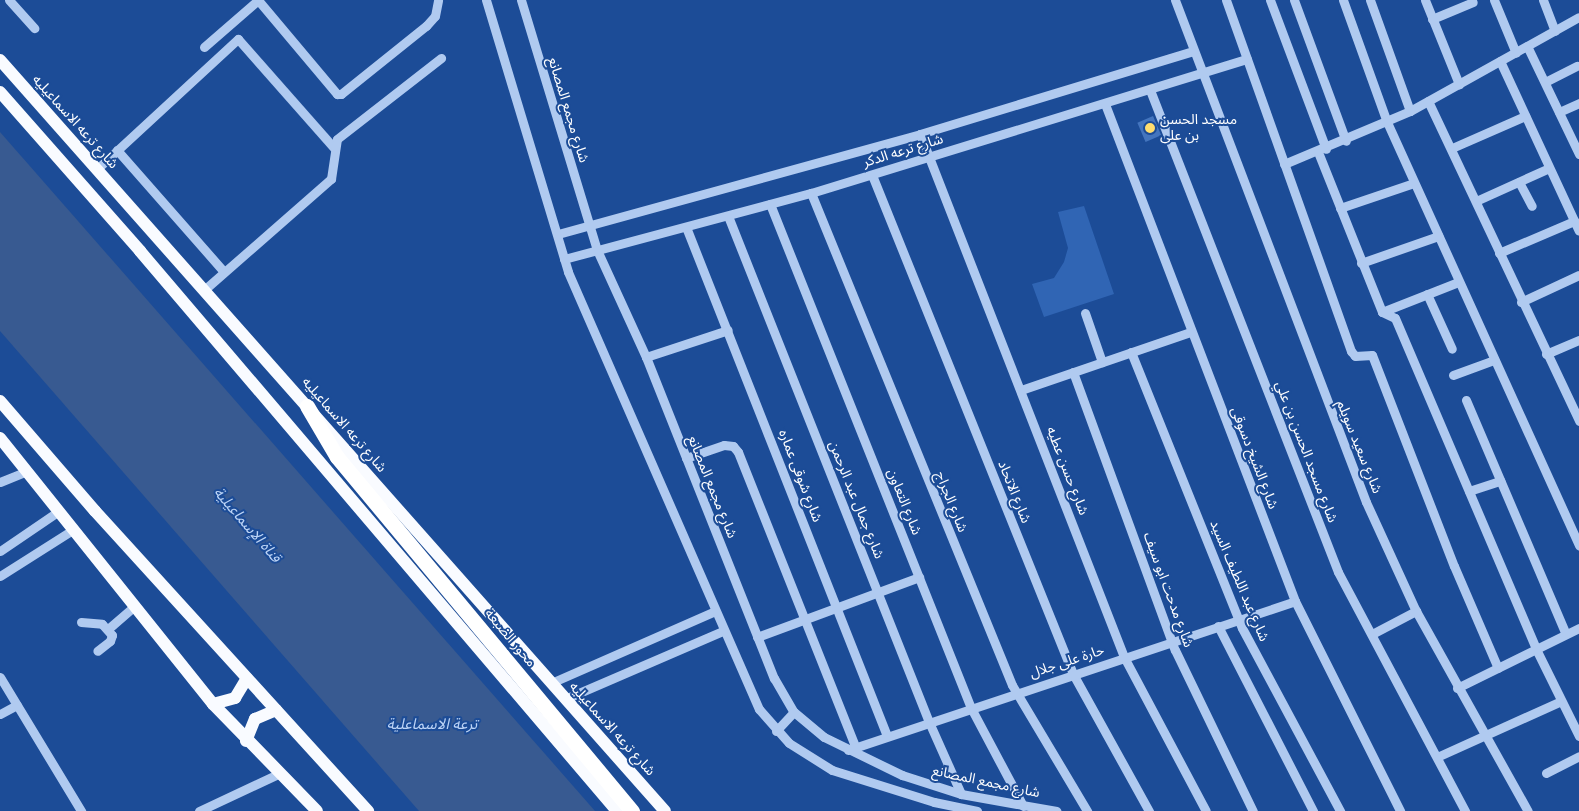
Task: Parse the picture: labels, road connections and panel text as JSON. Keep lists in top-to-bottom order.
{
  "streets": {
    "highway": ["محور الضبعة"],
    "main road": ["شارع ترعه الاسماعيليه"],
    "street": [
      "شارع مجمع المصانع",
      "شارع ترعه الدكر",
      "شارع سعيد سويلم",
      "شارع مسجد الحسن بن علي",
      "شارع الشيخ دسوقى",
      "شارع حسن عطيه",
      "شارع شوقى عماره",
      "شارع الاتحاد",
      "شارع جمال عبد الرحمن",
      "شارع التعاون",
      "شارع الجراج",
      "شارع عبد اللطيف السيد",
      "شارع مدحت ابو سيف",
      "حارة على جلال"
    ]
  },
  "crossings": [
    ["شارع مجمع المصانع", "شارع ترعه الدكر"],
    ["شارع مجمع المصانع", "شارع جمال عبد الرحمن"],
    ["شارع مجمع المصانع", "شارع التعاون"],
    ["شارع مجمع المصانع", "حارة على جلال"],
    ["شارع ترعه الاسماعيليه", "محور الضبعة"],
    ["شارع ترعه الدكر", "شارع سعيد سويلم"],
    ["شارع ترعه الدكر", "شارع مسجد الحسن بن علي"],
    ["شارع ترعه الدكر", "شارع الشيخ دسوقى"],
    ["شارع ترعه الدكر", "شارع حسن عطيه"],
    ["شارع ترعه الدكر", "شارع شوقى عماره"],
    ["شارع ترعه الدكر", "شارع الاتحاد"],
    ["شارع ترعه الدكر", "شارع جمال عبد الرحمن"],
    ["شارع ترعه الدكر", "شارع التعاون"],
    ["شارع ترعه الدكر", "شارع الجراج"],
    ["شارع الشيخ دسوقى", "حارة على جلال"],
    ["شارع حسن عطيه", "حارة على جلال"],
    ["شارع شوقى عماره", "حارة على جلال"],
    ["شارع الاتحاد", "حارة على جلال"],
    ["شارع جمال عبد الرحمن", "حارة على جلال"],
    ["شارع التعاون", "حارة على جلال"],
    ["شارع الجراج", "حارة على جلال"],
    ["شارع عبد اللطيف السيد", "حارة على جلال"],
    ["شارع مدحت ابو سيف", "حارة على جلال"]
  ],
  "water": ["قناة الإسماعيلية", "ترعة الاسماعلية"],
  "places": ["مسجد الحسن بن على"]
}
